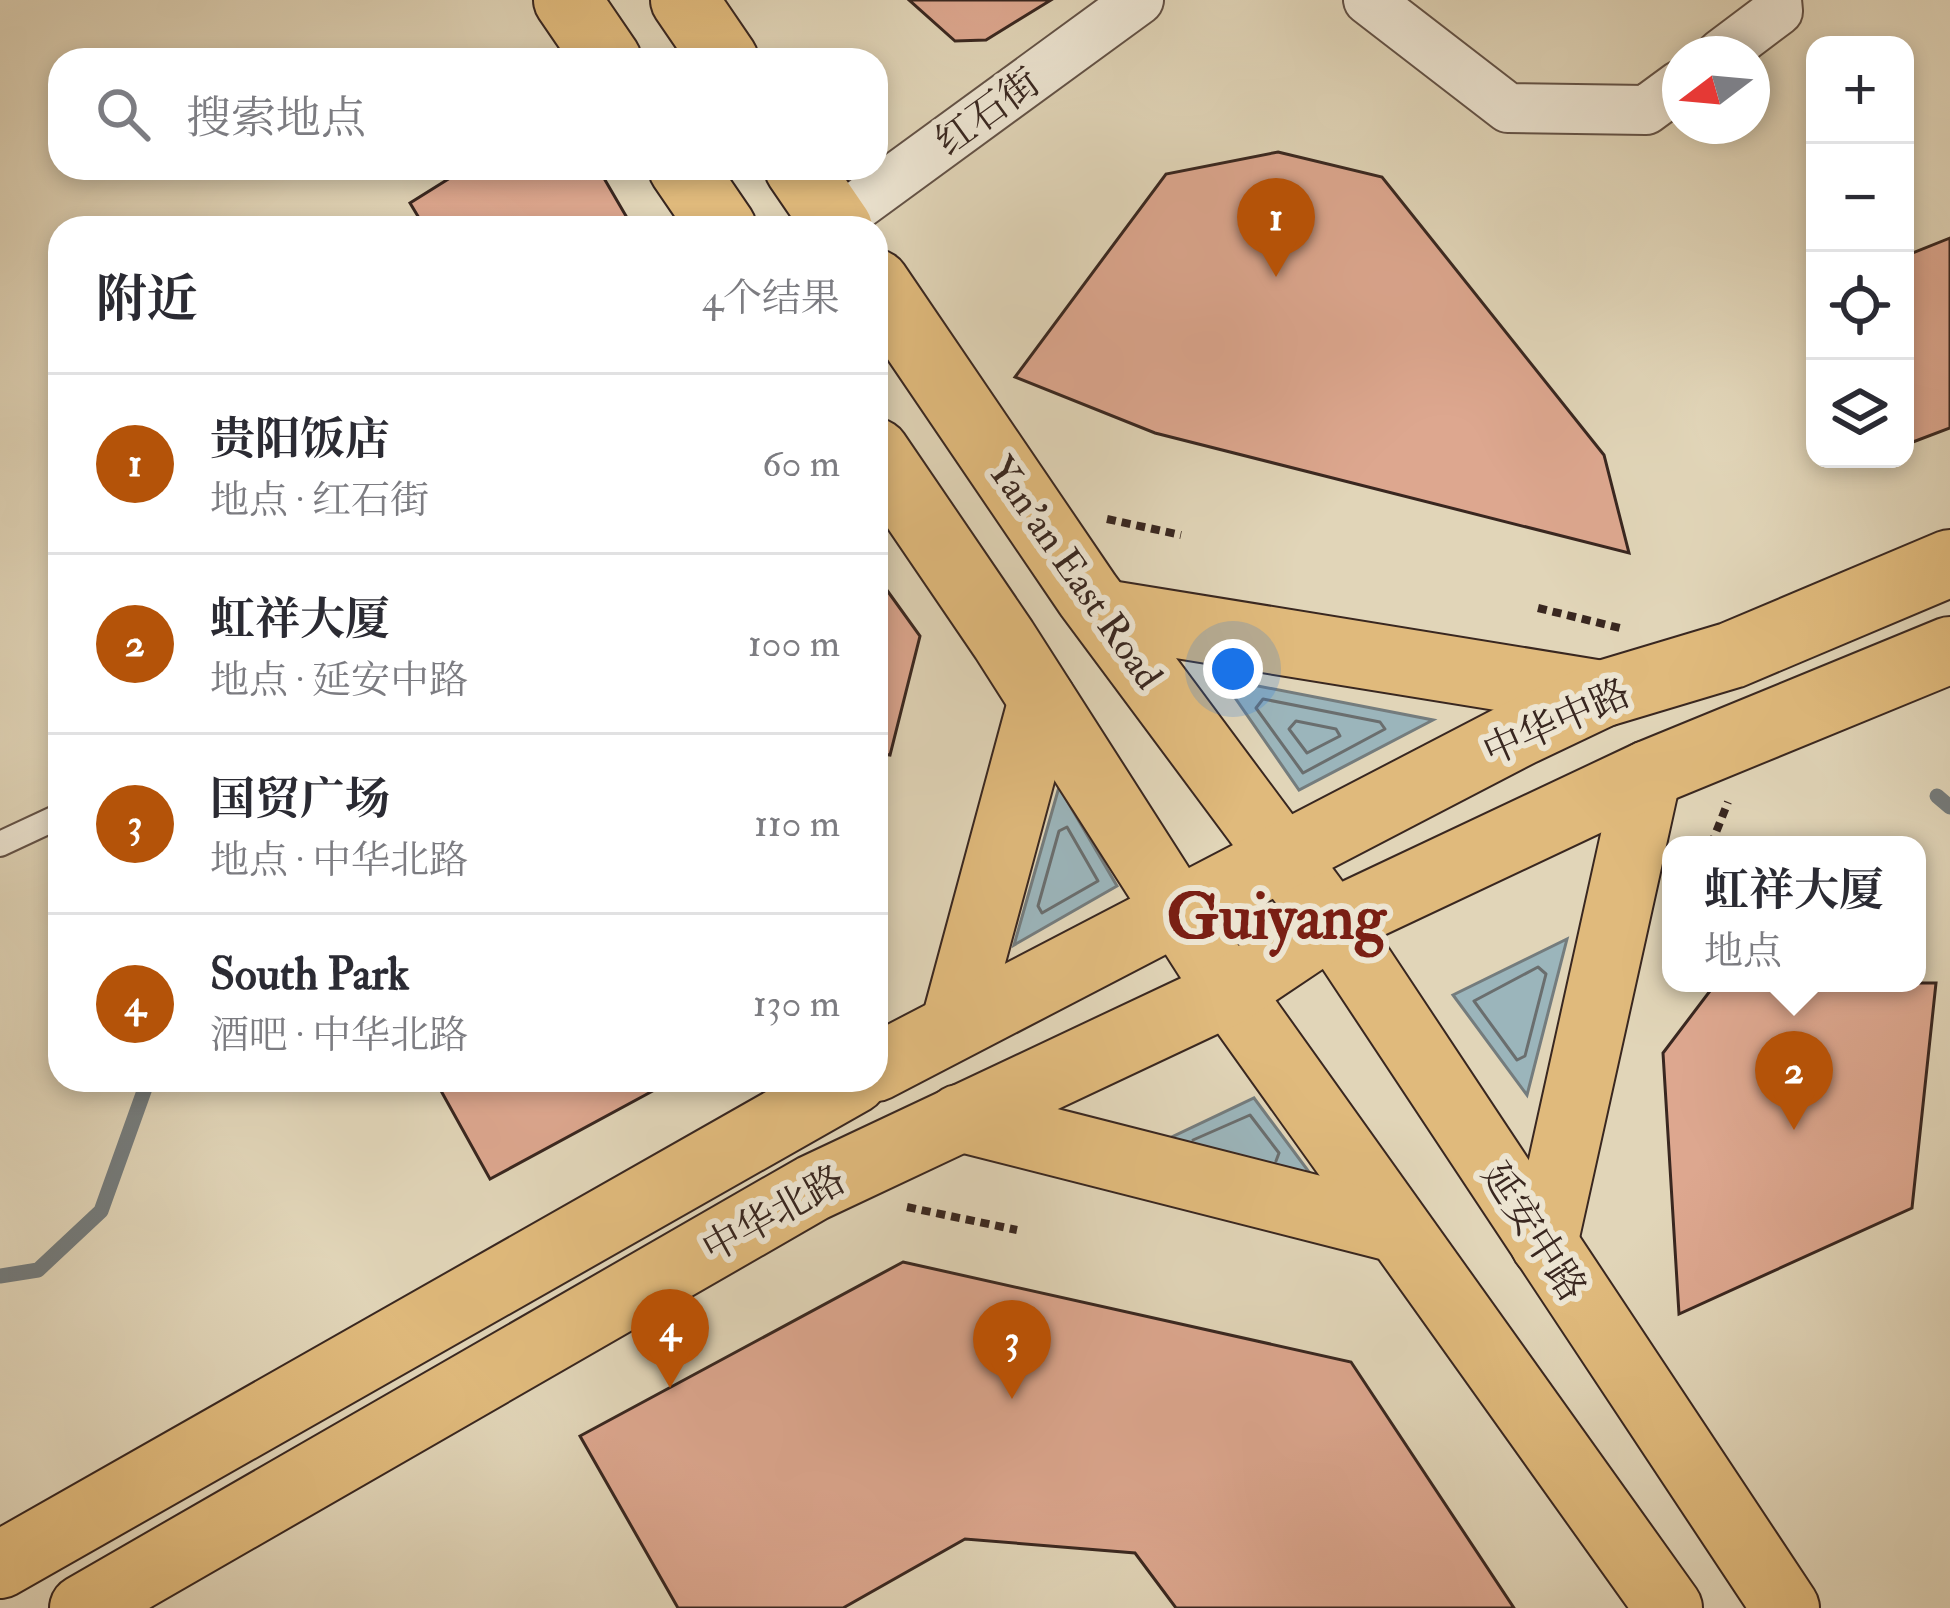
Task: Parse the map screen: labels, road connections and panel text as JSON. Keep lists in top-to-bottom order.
{
  "streets": {
    "main road": [
      "Yan'an East Road",
      "中华中路",
      "中华北路",
      "延安中路"
    ],
    "street": ["红石街"]
  },
  "crossings": [
    ["Yan'an East Road", "中华中路"],
    ["Yan'an East Road", "延安中路"],
    ["中华中路", "延安中路"]
  ],
  "districts": ["Guiyang"],
  "north": "left",
  "page": {
    "map_buttons": ["+", "−"],
    "search": "搜索地点",
    "pins": [
      "1",
      "2",
      "4",
      "3"
    ],
    "heading": ["附近", "4个结果"],
    "list": [
      {
        "mark": "1",
        "name": "贵阳饭店",
        "note": "地点 · 红石街",
        "value": "60 m"
      },
      {
        "mark": "2",
        "name": "虹祥大厦",
        "note": "地点 · 延安中路",
        "value": "100 m"
      },
      {
        "mark": "3",
        "name": "国贸广场",
        "note": "地点 · 中华北路",
        "value": "110 m"
      },
      {
        "mark": "4",
        "name": "South Park",
        "note": "酒吧 · 中华北路",
        "value": "130 m"
      }
    ],
    "popup": ["虹祥大厦", "地点"]
  }
}
